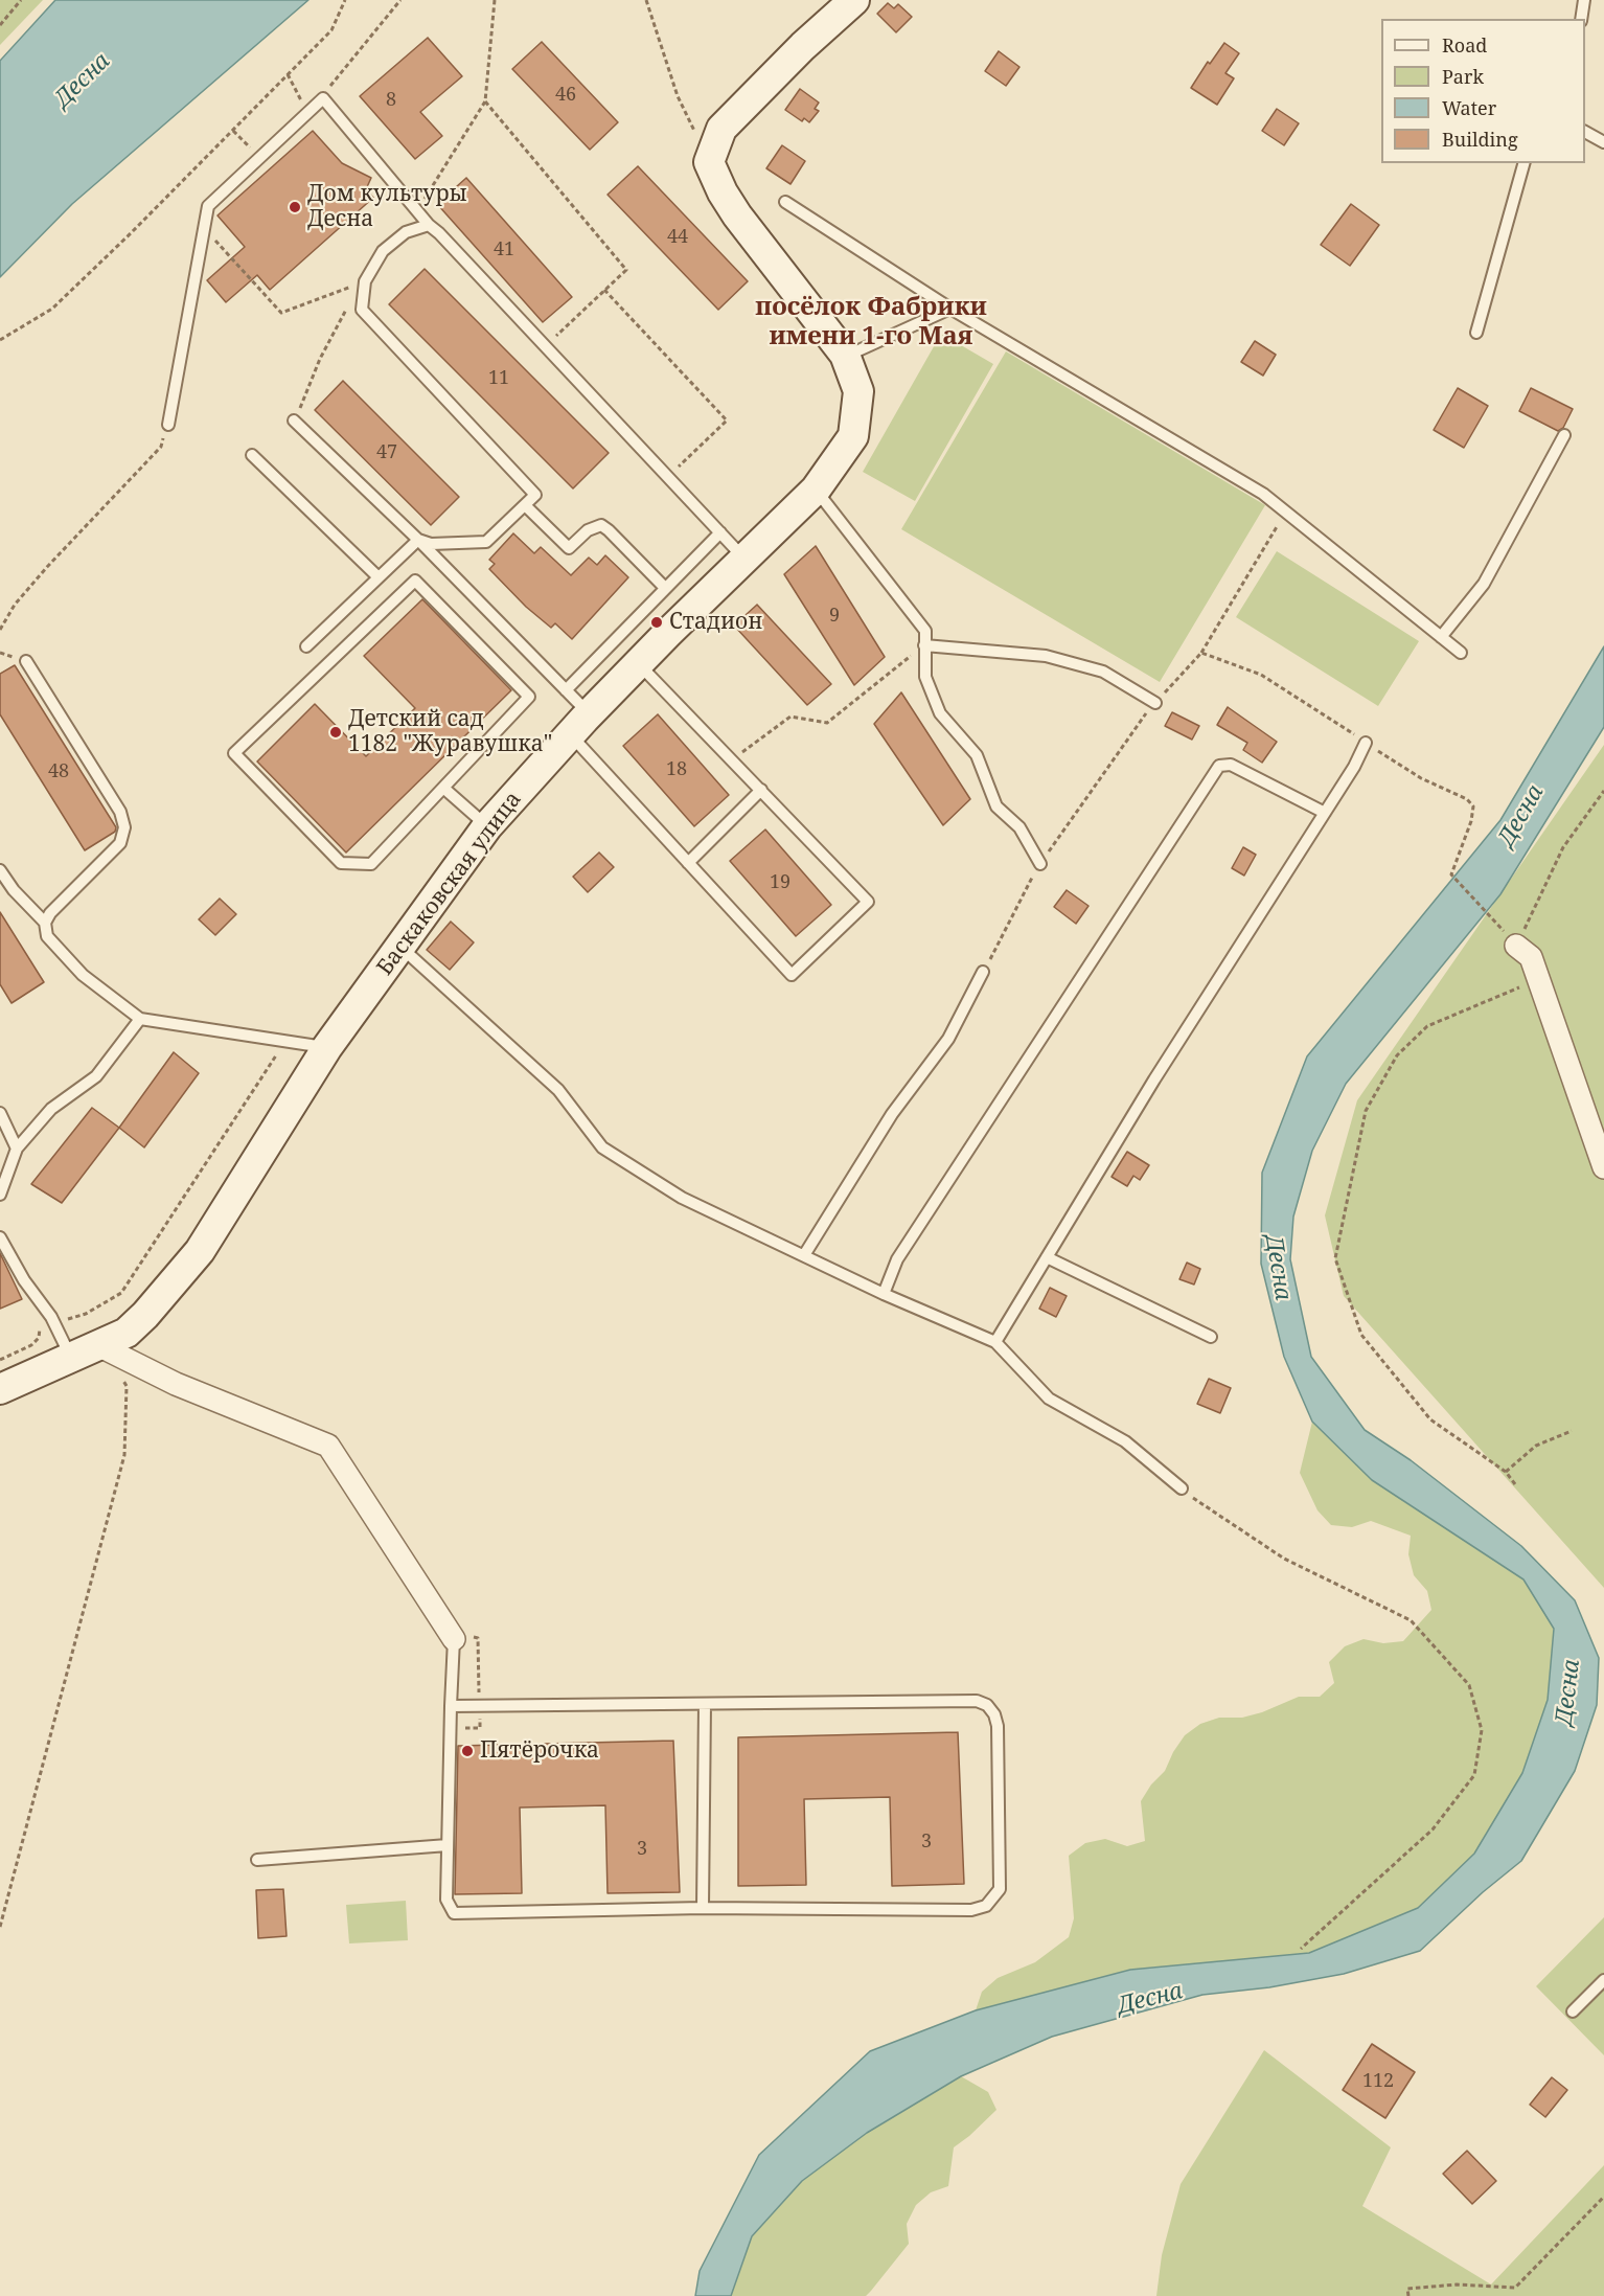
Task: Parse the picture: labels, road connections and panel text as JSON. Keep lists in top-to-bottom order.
{
  "streets": {
    "street": ["Баскаковская улица"]
  },
  "districts": ["посёлок Фабрики имени 1-го Мая"],
  "water": ["Десна"],
  "places": [
    "Дом культуры Десна",
    "Стадион",
    "Детский сад 1182 \"Журавушка\"",
    "Пятёрочка"
  ],
  "house_numbers": [
    "46",
    "8",
    "44",
    "41",
    "11",
    "47",
    "9",
    "18",
    "48",
    "19",
    "3",
    "3",
    "112"
  ],
  "legend": [
    "Road",
    "Park",
    "Water",
    "Building"
  ]
}
